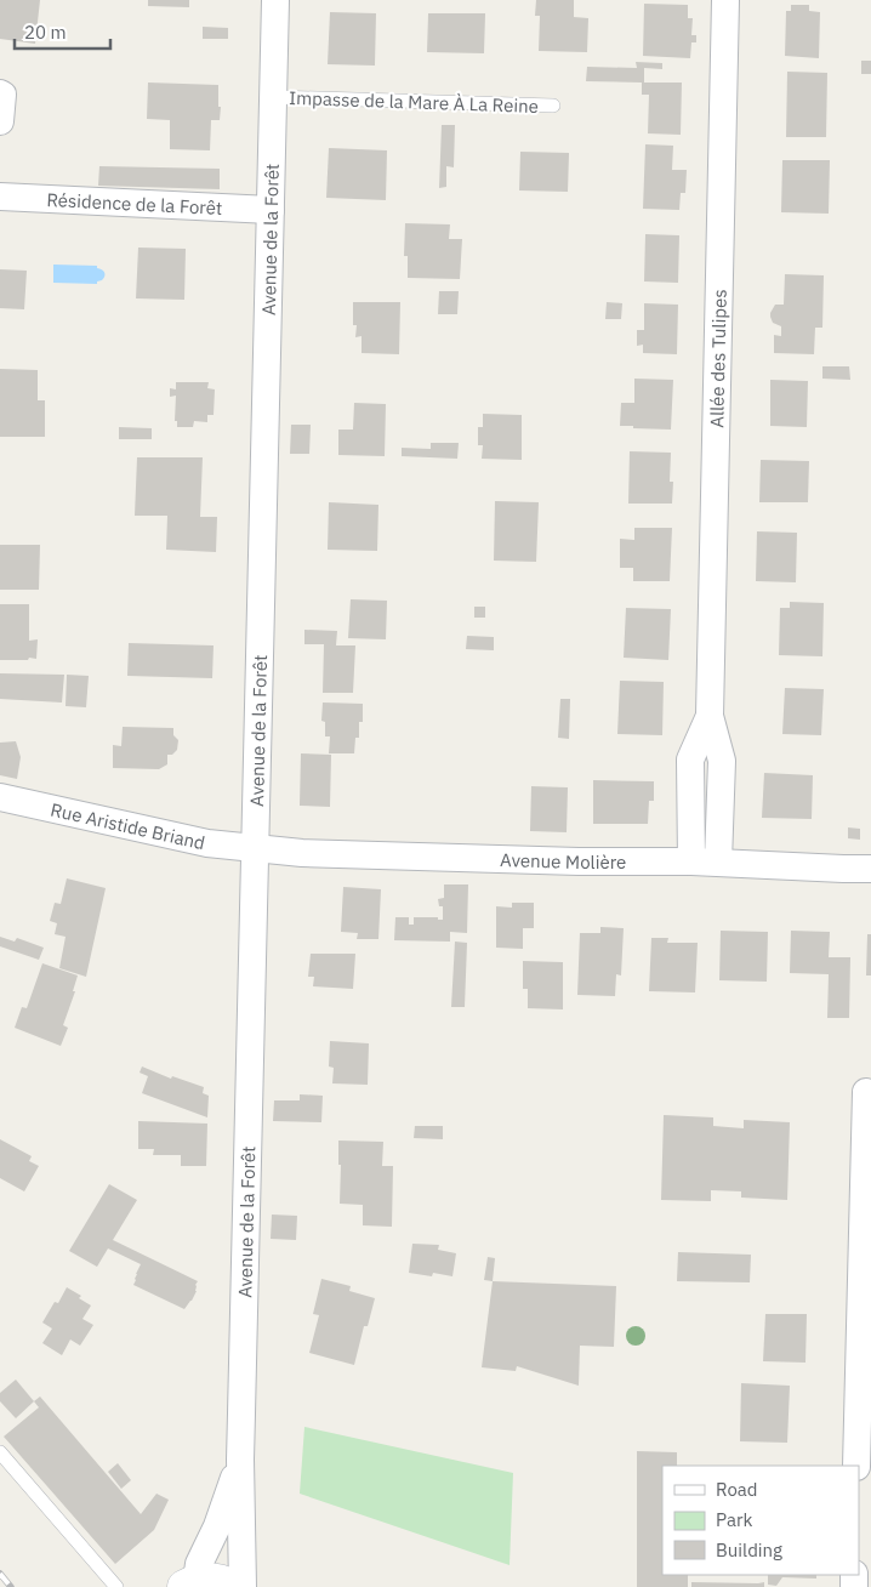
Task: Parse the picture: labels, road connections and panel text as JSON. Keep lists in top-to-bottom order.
{
  "streets": {
    "street": [
      "Résidence de la Forêt",
      "Avenue de la Forêt",
      "Allée des Tulipes",
      "Rue Aristide Briand",
      "Avenue Molière"
    ],
    "lane": ["Impasse de la Mare À La Reine"]
  },
  "crossings": [
    ["Impasse de la Mare À La Reine", "Avenue de la Forêt"],
    ["Résidence de la Forêt", "Avenue de la Forêt"],
    ["Avenue de la Forêt", "Rue Aristide Briand"],
    ["Avenue de la Forêt", "Avenue Molière"],
    ["Allée des Tulipes", "Avenue Molière"],
    ["Rue Aristide Briand", "Avenue Molière"]
  ],
  "legend": ["Road", "Park", "Building"],
  "scale_bar": "20 m"
}
